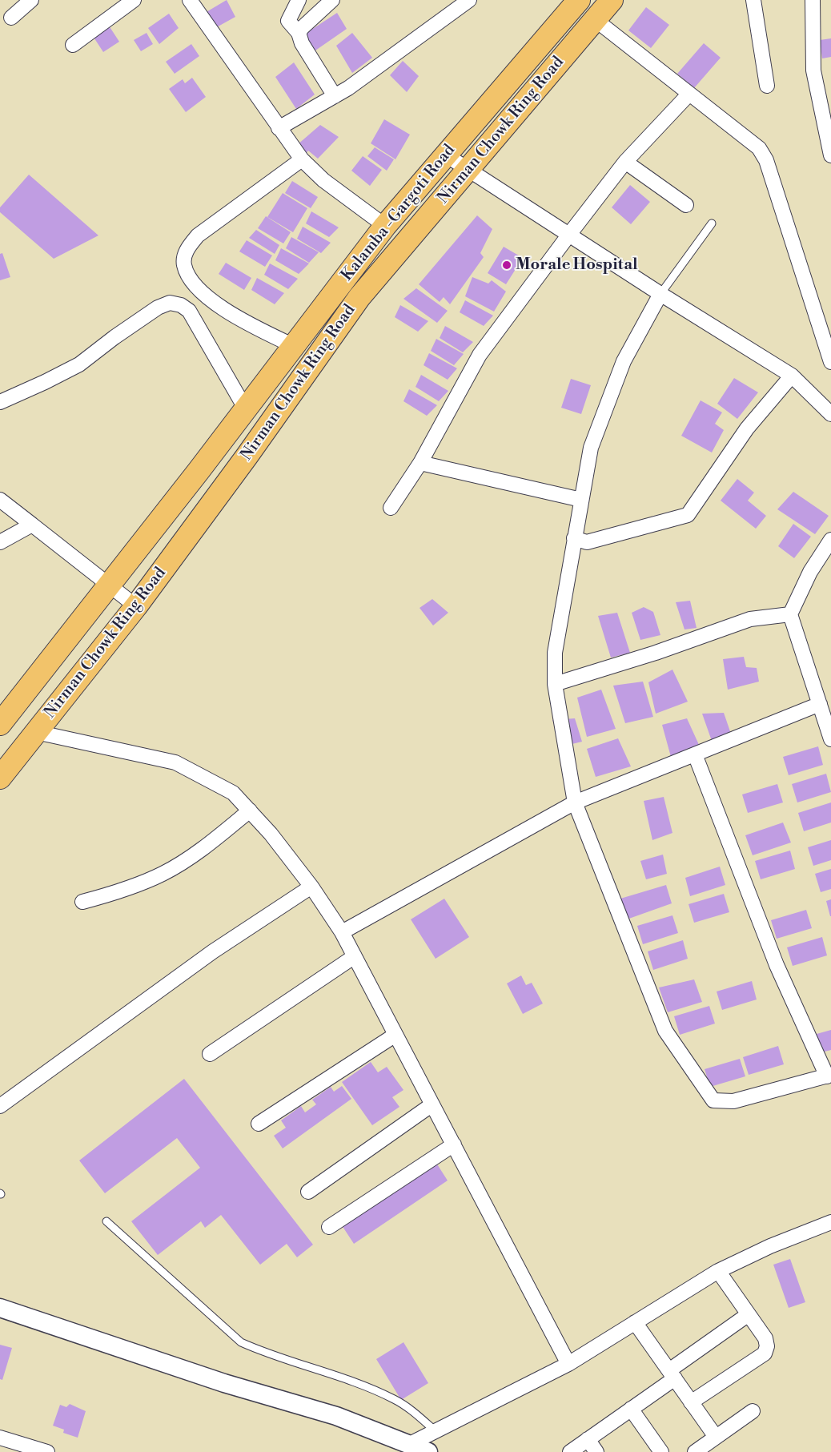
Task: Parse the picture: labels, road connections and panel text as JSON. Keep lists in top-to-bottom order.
{
  "streets": {
    "main road": ["Nirman Chowk Ring Road", "Kalamba -Gargoti Road"]
  },
  "places": ["Morale Hospital"]
}
